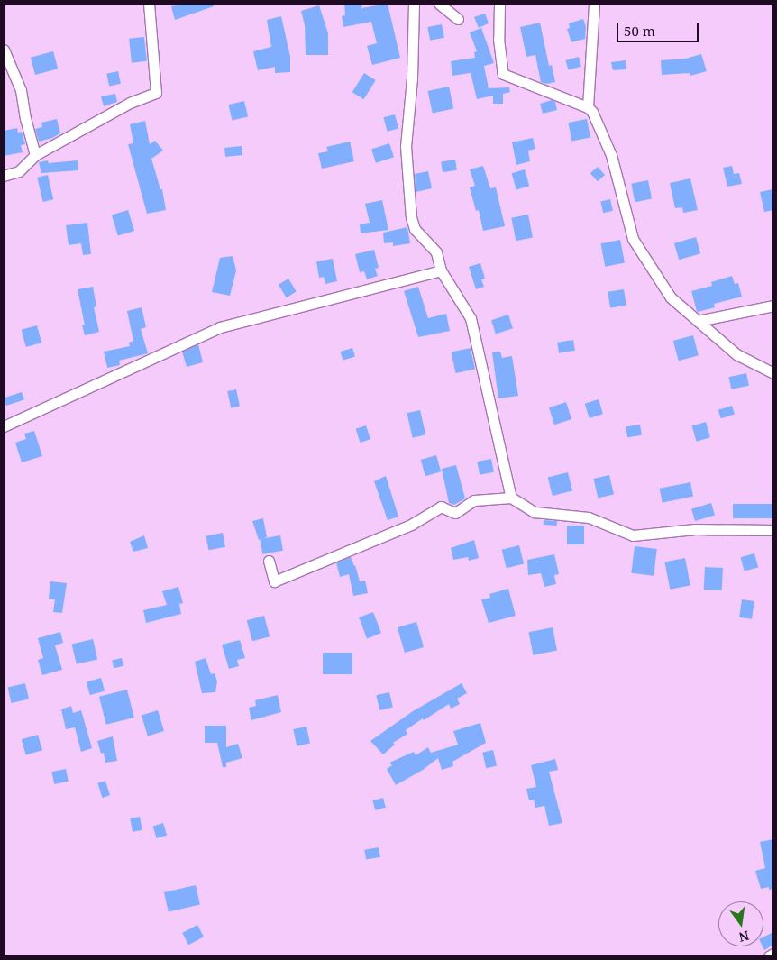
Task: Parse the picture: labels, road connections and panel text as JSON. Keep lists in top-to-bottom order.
{
  "scale_bar": "50 m",
  "north": "bottom"
}
